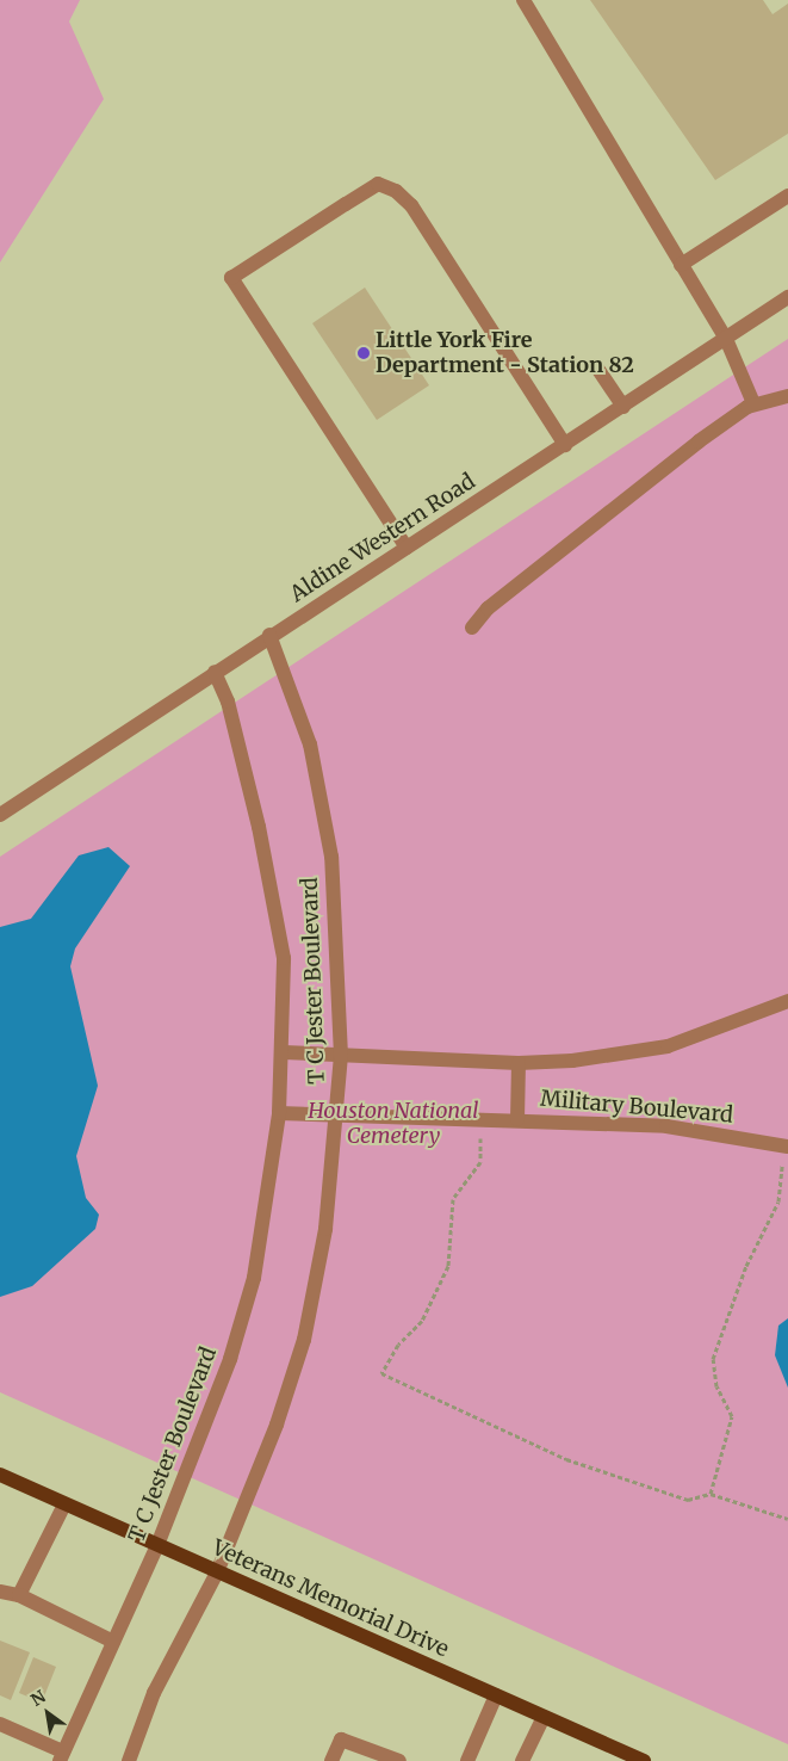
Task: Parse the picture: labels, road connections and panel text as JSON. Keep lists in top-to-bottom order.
{
  "streets": {
    "main road": ["Veterans Memorial Drive"],
    "street": ["Aldine Western Road", "T C Jester Boulevard", "Military Boulevard"]
  },
  "crossings": [
    ["Aldine Western Road", "T C Jester Boulevard"],
    ["T C Jester Boulevard", "Military Boulevard"],
    ["T C Jester Boulevard", "Veterans Memorial Drive"]
  ],
  "parks": ["Houston National Cemetery"],
  "places": ["Little York Fire Department - Station 82"],
  "north": "top left"
}
